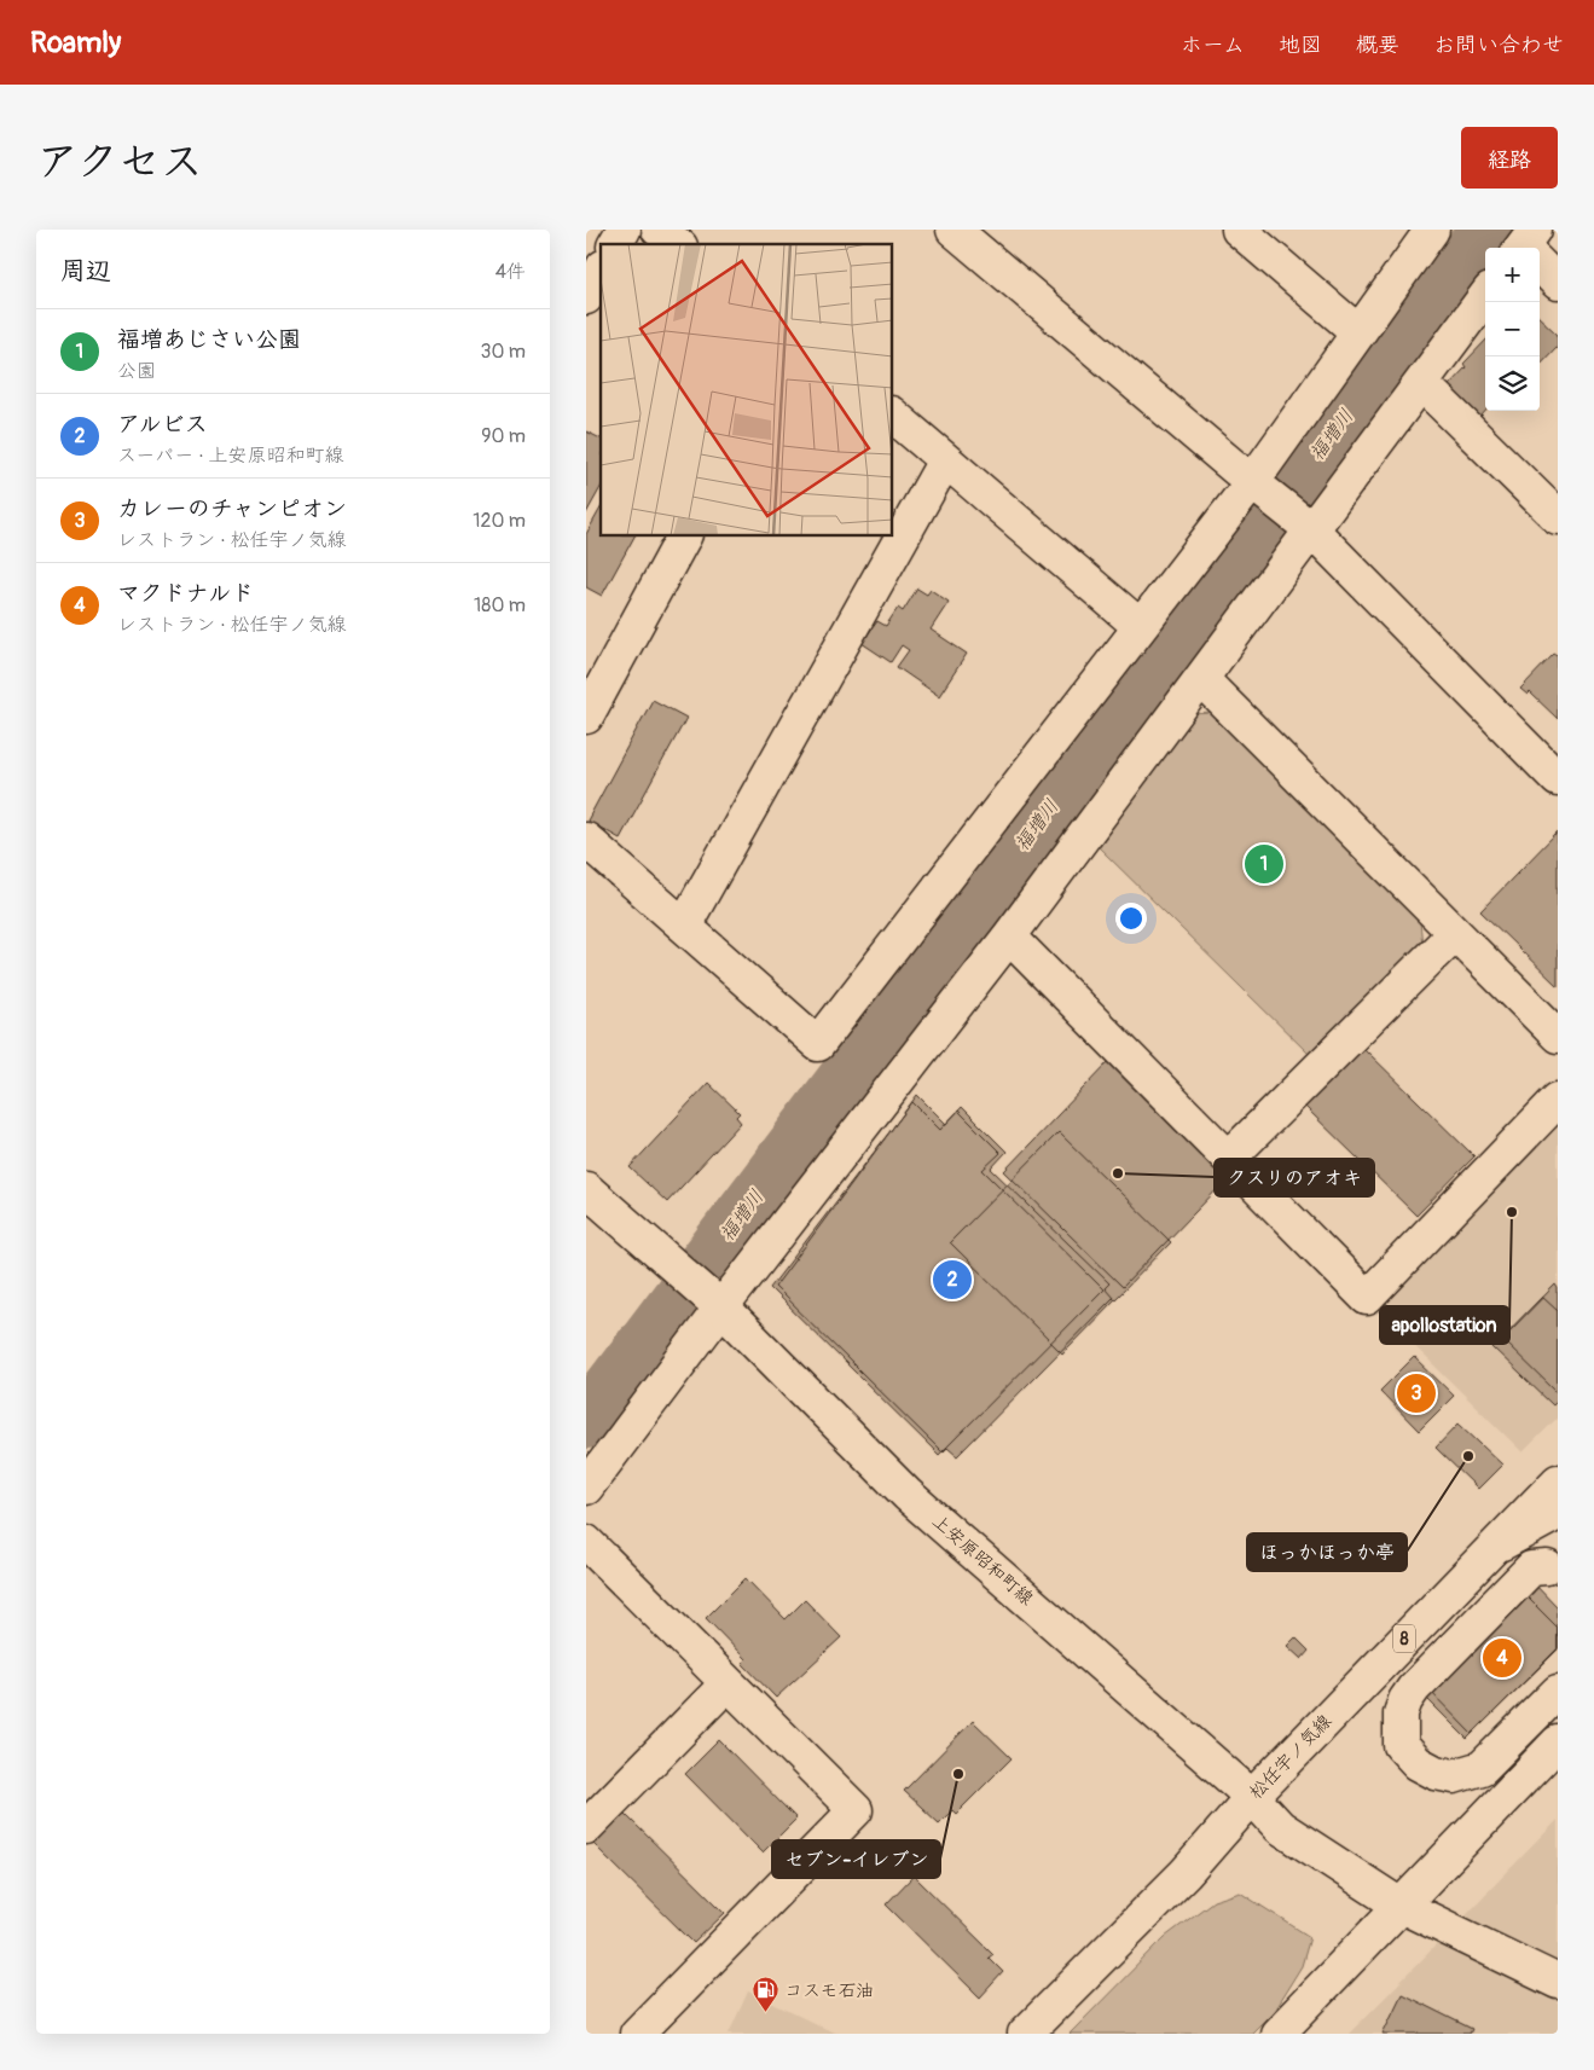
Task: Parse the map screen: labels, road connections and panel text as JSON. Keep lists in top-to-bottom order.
{
  "streets": {
    "street": ["上安原昭和町線", "8", "松任宇ノ気線"]
  },
  "crossings": [
    ["上安原昭和町線", "松任宇ノ気線"]
  ],
  "water": ["福増川"],
  "places": {
    "other": [
      "クスリのアオキ",
      "apollostation",
      "ほっかほっか亭",
      "セブン-イレブン"
    ],
    "fuel station": ["コスモ石油"]
  },
  "page": {
    "header": "Roamly",
    "nav": [
      "ホーム",
      "地図",
      "概要",
      "お問い合わせ"
    ],
    "title": "アクセス",
    "buttons": "経路",
    "heading": ["周辺", "4件"],
    "map_buttons": ["+", "−"],
    "list": [
      {
        "mark": "1",
        "name": "福増あじさい公園",
        "note": "公園",
        "value": "30 m"
      },
      {
        "mark": "2",
        "name": "アルビス",
        "note": "スーパー · 上安原昭和町線",
        "value": "90 m"
      },
      {
        "mark": "3",
        "name": "カレーのチャンピオン",
        "note": "レストラン · 松任宇ノ気線",
        "value": "120 m"
      },
      {
        "mark": "4",
        "name": "マクドナルド",
        "note": "レストラン · 松任宇ノ気線",
        "value": "180 m"
      }
    ],
    "pins": [
      "1",
      "2",
      "3",
      "4"
    ]
  }
}
